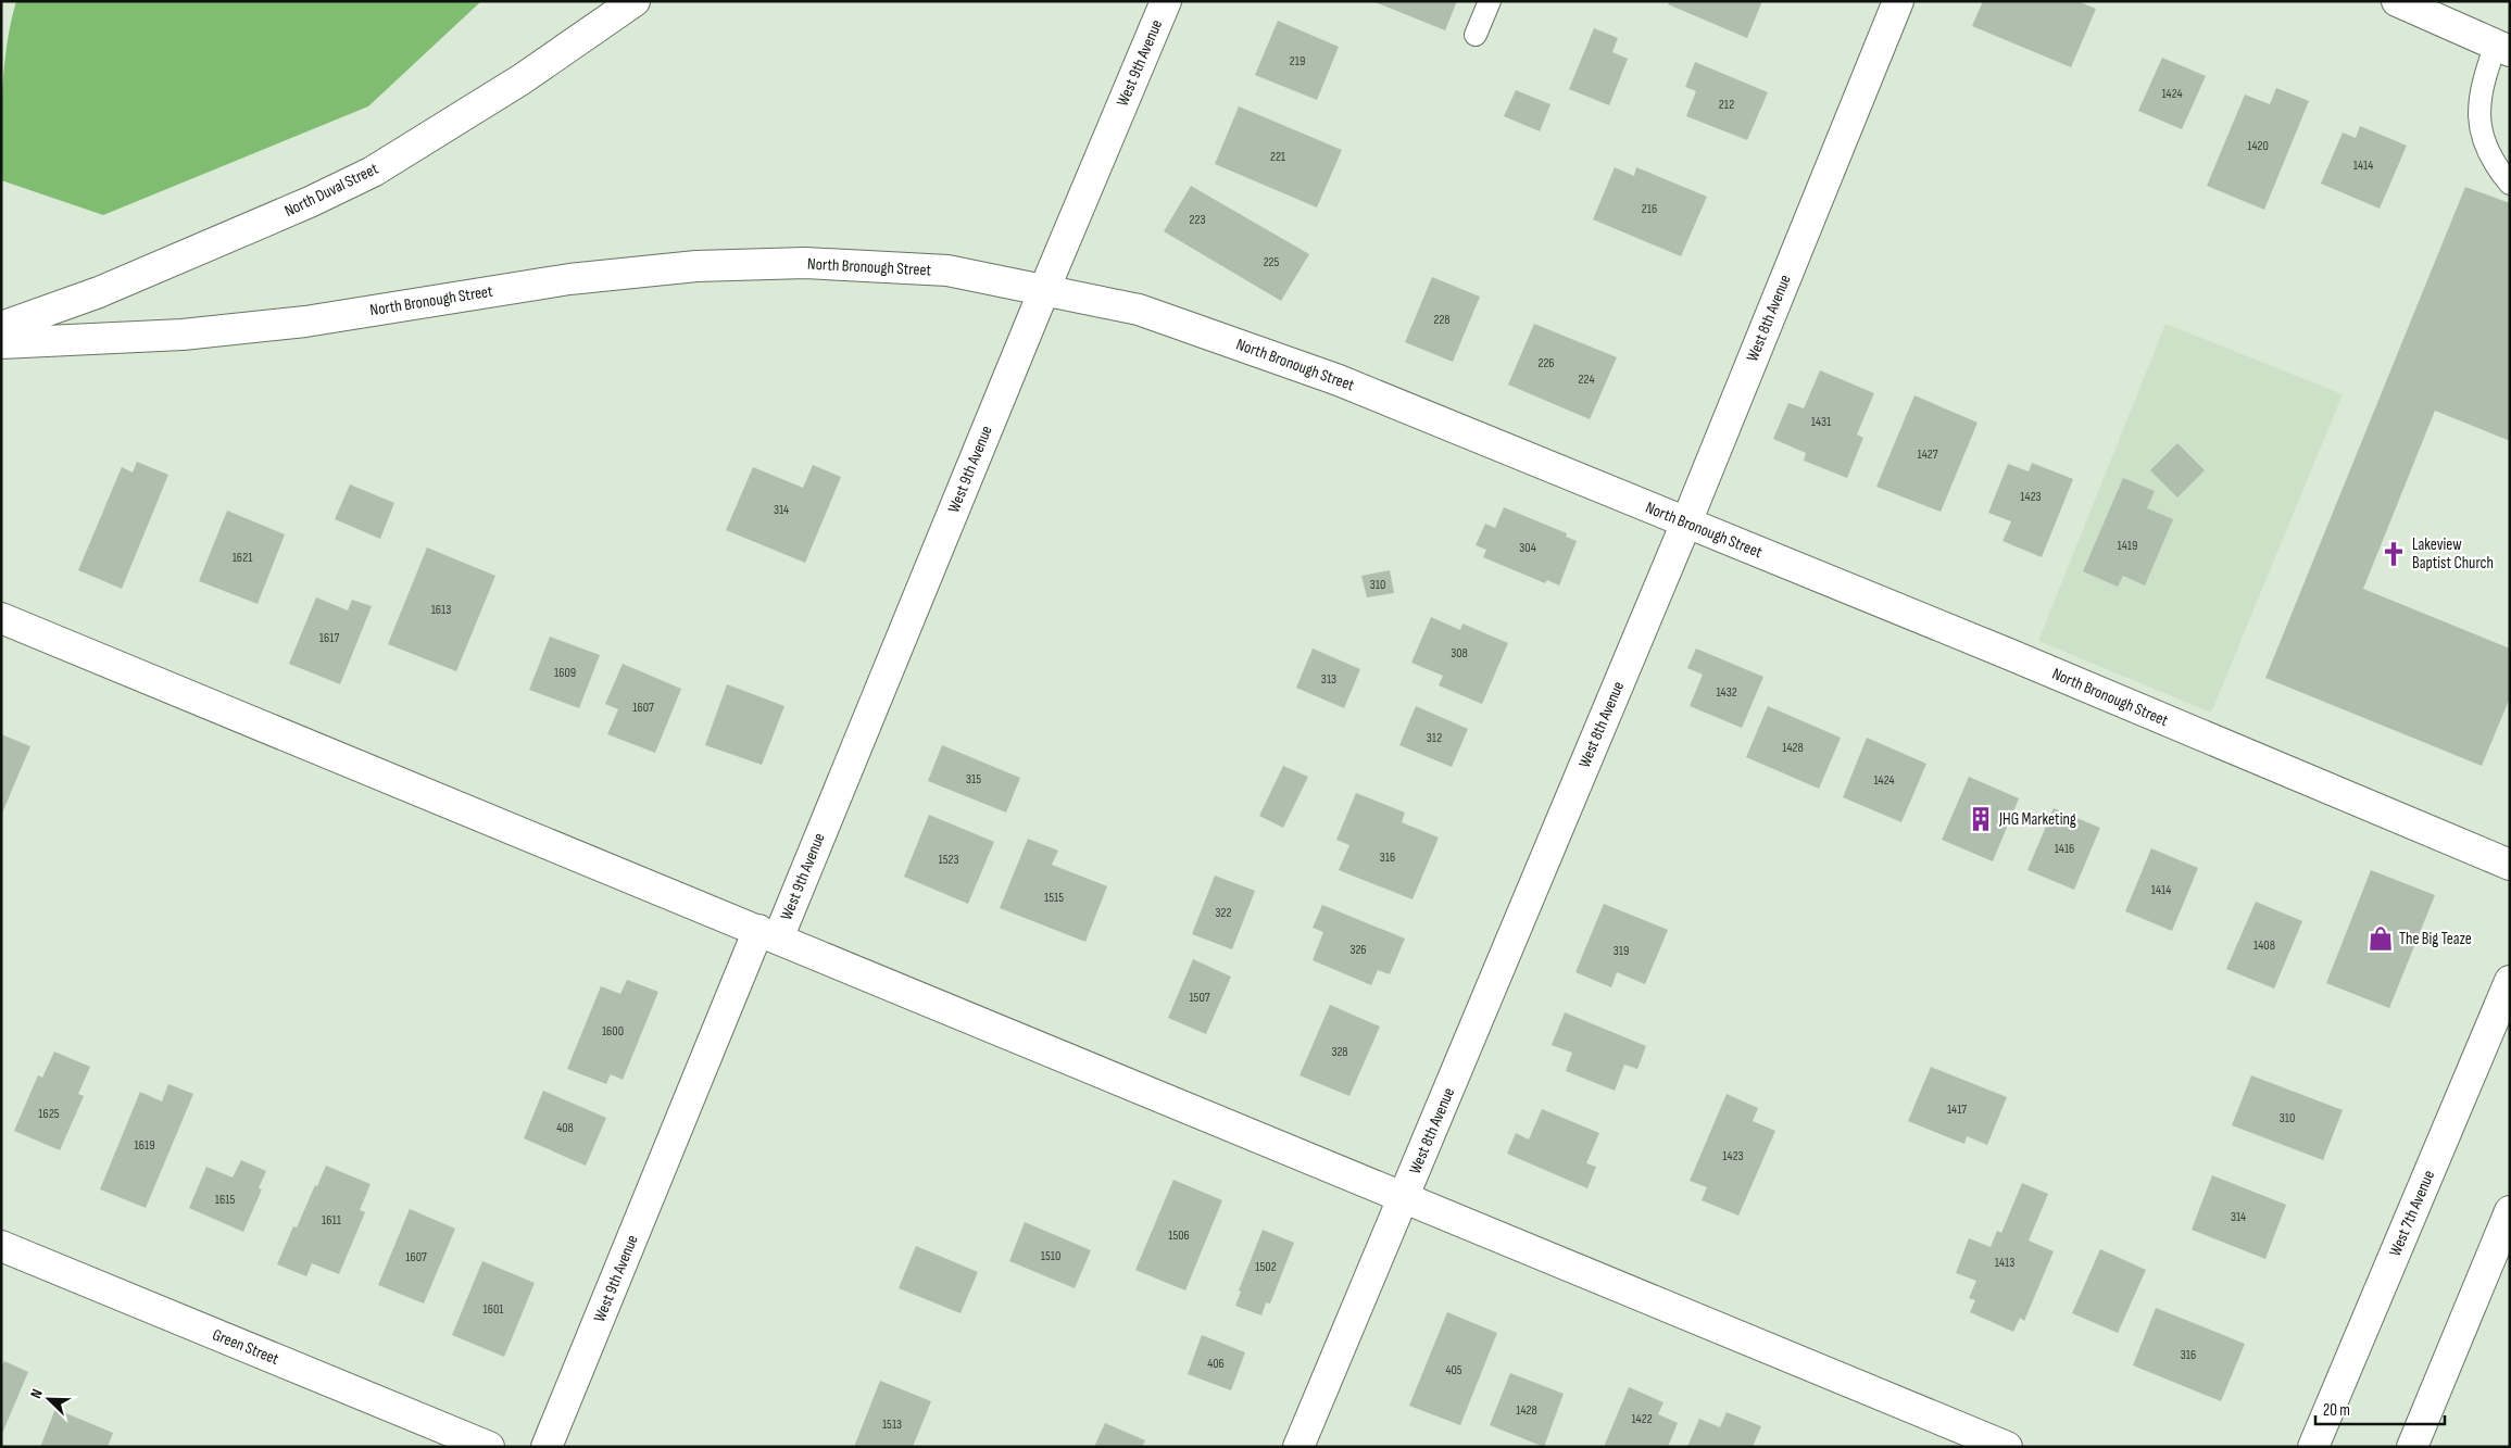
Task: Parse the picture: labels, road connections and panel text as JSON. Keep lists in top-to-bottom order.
{
  "streets": {
    "street": [
      "West 9th Avenue",
      "North Duval Street",
      "North Bronough Street",
      "West 8th Avenue",
      "West 7th Avenue",
      "Green Street"
    ]
  },
  "crossings": [
    ["West 9th Avenue", "North Bronough Street"],
    ["North Bronough Street", "West 8th Avenue"]
  ],
  "places": {
    "church": ["Lakeview Baptist Church"],
    "building": ["JHG Marketing"],
    "shop": ["The Big Teaze"]
  },
  "house_numbers": [
    "219",
    "1424",
    "212",
    "1420",
    "221",
    "1414",
    "216",
    "223",
    "225",
    "228",
    "226",
    "224",
    "1431",
    "1427",
    "1423",
    "314",
    "1419",
    "304",
    "1621",
    "310",
    "1613",
    "1617",
    "308",
    "1609",
    "313",
    "1432",
    "1607",
    "312",
    "1428",
    "315",
    "1424",
    "1416",
    "316",
    "1523",
    "1414",
    "1515",
    "322",
    "1408",
    "326",
    "319",
    "1507",
    "1600",
    "328",
    "1417",
    "1625",
    "310",
    "408",
    "1619",
    "1423",
    "1615",
    "314",
    "1611",
    "1506",
    "1510",
    "1607",
    "1413",
    "1502",
    "1601",
    "316",
    "406",
    "405",
    "1428",
    "1422",
    "1513"
  ],
  "scale_bar": "20 m",
  "north": "top left"
}
